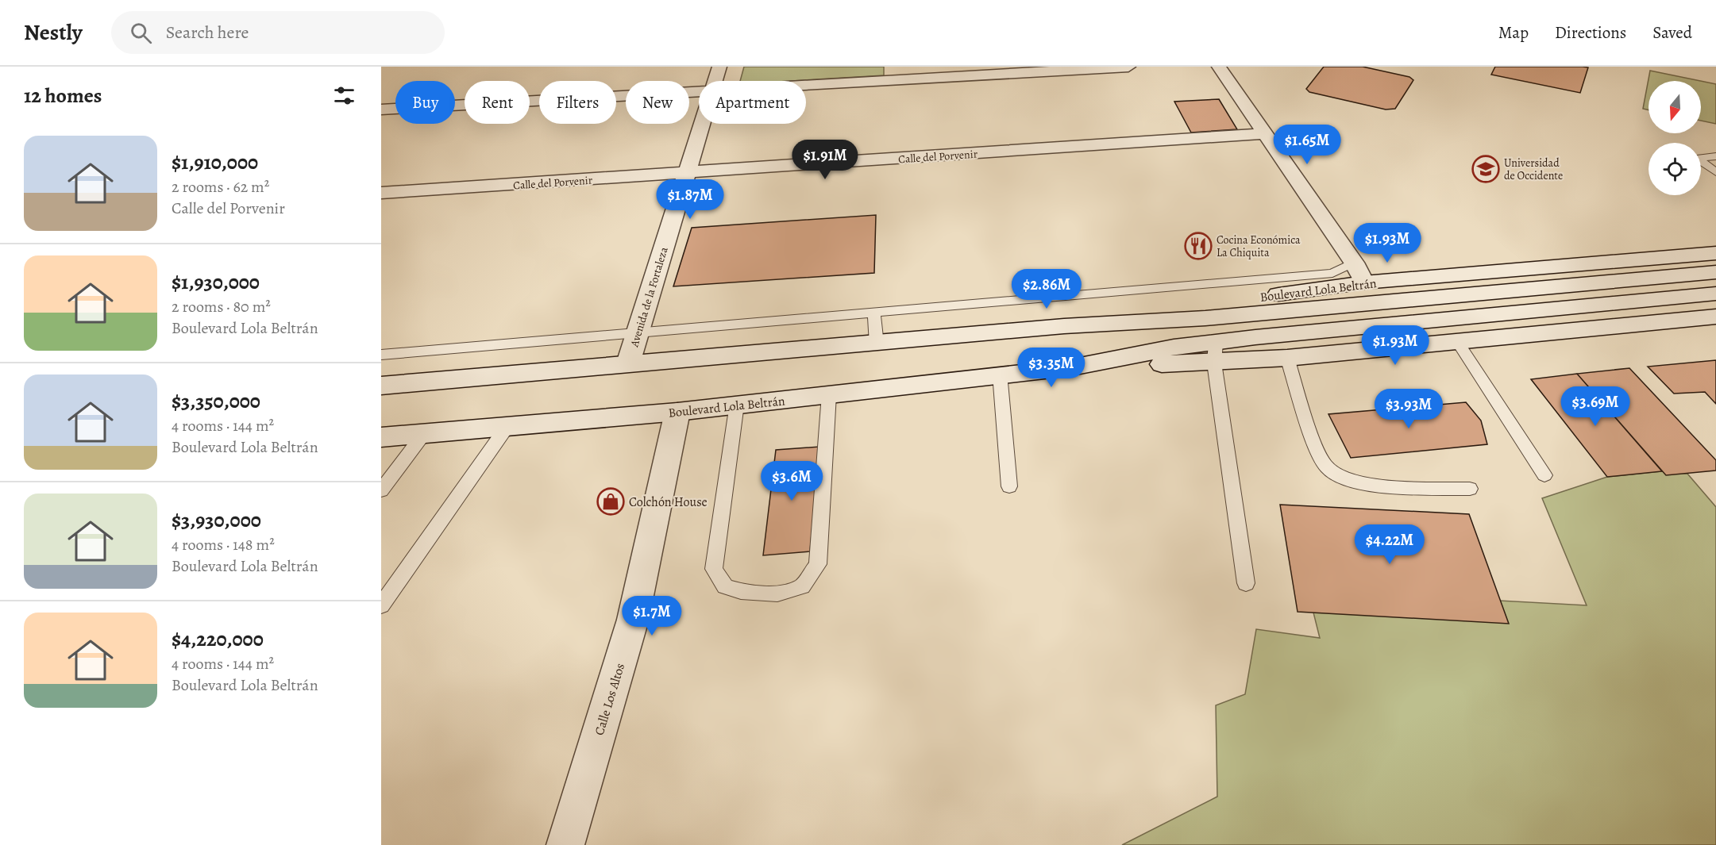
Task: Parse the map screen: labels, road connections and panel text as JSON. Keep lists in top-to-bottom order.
{
  "streets": {
    "street": [
      "Calle del Porvenir",
      "Boulevard Lola Beltrán",
      "Avenida de la Fortaleza",
      "Calle Los Altos"
    ]
  },
  "crossings": [
    ["Calle del Porvenir", "Avenida de la Fortaleza"],
    ["Boulevard Lola Beltrán", "Avenida de la Fortaleza"],
    ["Boulevard Lola Beltrán", "Calle Los Altos"]
  ],
  "places": {
    "school or university": ["Universidad de Occidente"],
    "restaurant": ["Cocina Económica La Chiquita"],
    "shop": ["Colchón House"]
  },
  "north": "bottom",
  "page": {
    "header": "Nestly",
    "search": "Search here",
    "nav": ["Map", "Directions", "Saved"],
    "heading": "12 homes",
    "chip": [
      "Buy",
      "Rent",
      "Filters",
      "New",
      "Apartment"
    ],
    "list": [
      {
        "name": "$1,910,000",
        "note": "2 rooms · 62 m² · Calle del Porvenir"
      },
      {
        "name": "$1,930,000",
        "note": "2 rooms · 80 m² · Boulevard Lola Beltrán"
      },
      {
        "name": "$3,350,000",
        "note": "4 rooms · 144 m² · Boulevard Lola Beltrán"
      },
      {
        "name": "$3,930,000",
        "note": "4 rooms · 148 m² · Boulevard Lola Beltrán"
      },
      {
        "name": "$4,220,000",
        "note": "4 rooms · 144 m² · Boulevard Lola Beltrán"
      }
    ],
    "price": [
      "$1.65M",
      "$1.91M",
      "$1.87M",
      "$1.93M",
      "$2.86M",
      "$1.93M",
      "$3.35M",
      "$3.69M",
      "$3.93M",
      "$3.6M",
      "$4.22M",
      "$1.7M"
    ]
  }
}
